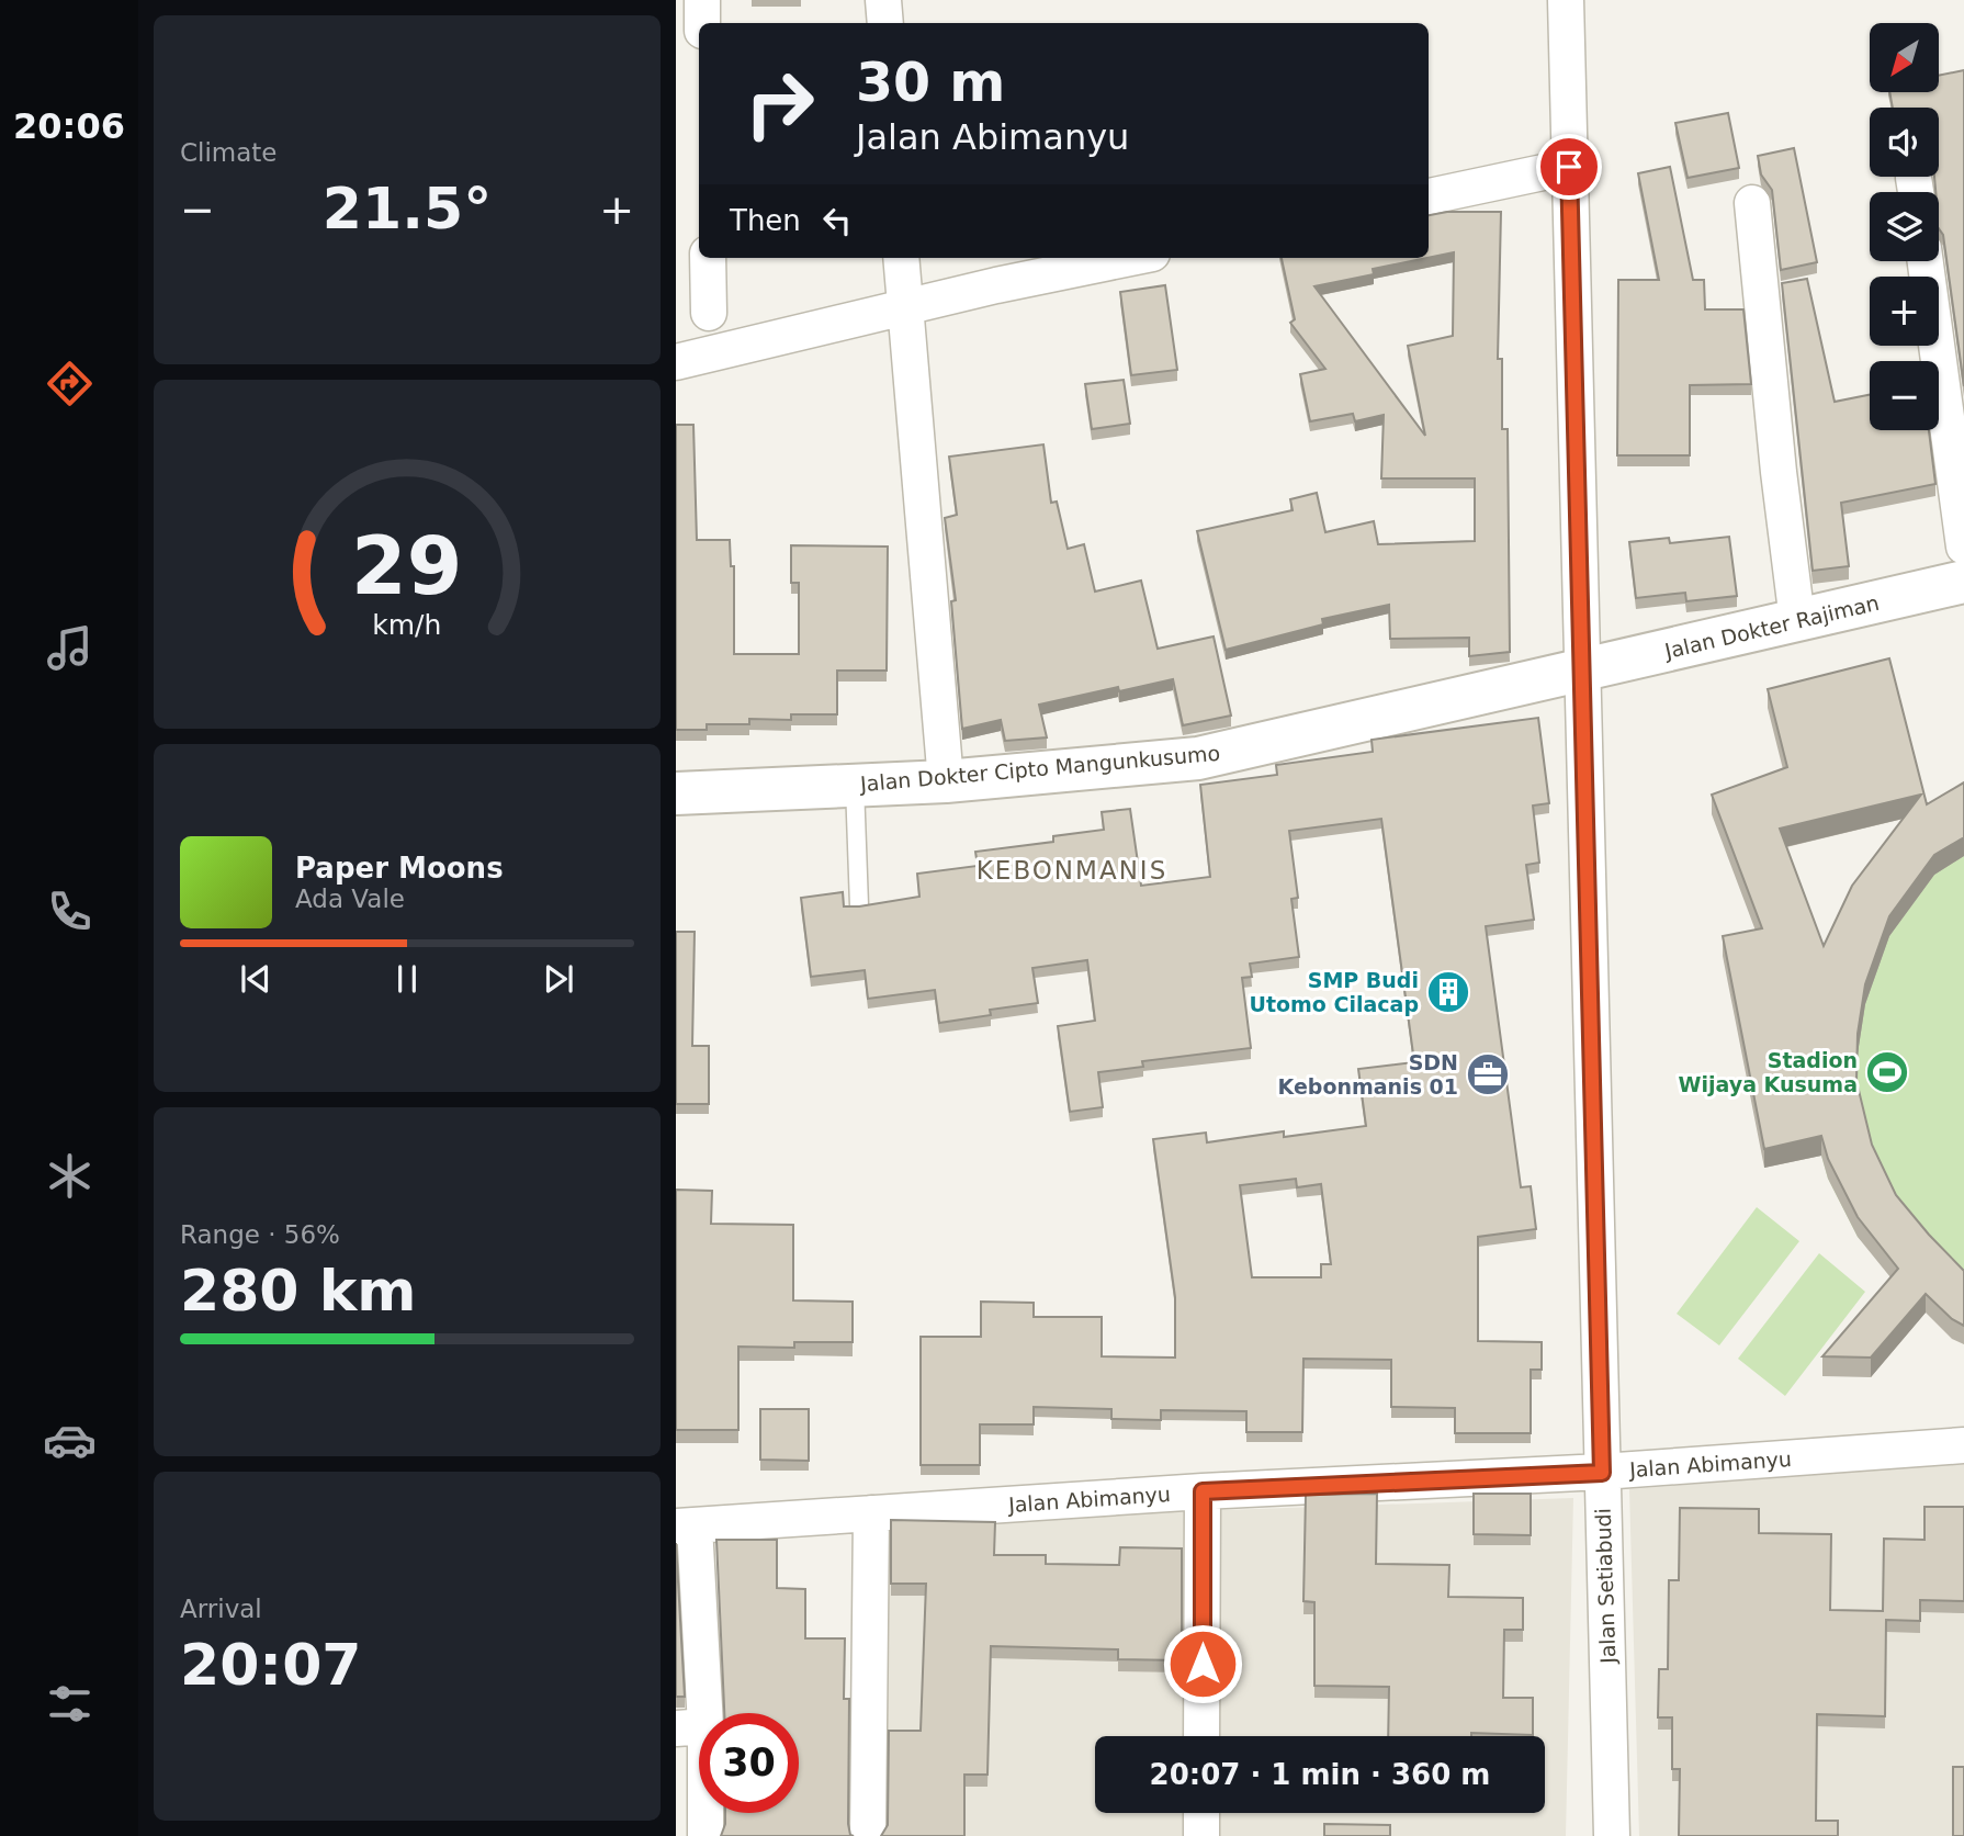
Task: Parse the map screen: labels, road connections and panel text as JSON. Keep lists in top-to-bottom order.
{
  "streets": {
    "street": [
      "Jalan Dokter Rajiman",
      "Jalan Dokter Cipto Mangunkusumo",
      "Jalan Abimanyu",
      "Jalan Setiabudi"
    ]
  },
  "crossings": [
    ["Jalan Dokter Rajiman", "Jalan Dokter Cipto Mangunkusumo"],
    ["Jalan Dokter Rajiman", "Jalan Setiabudi"],
    ["Jalan Dokter Cipto Mangunkusumo", "Jalan Setiabudi"],
    ["Jalan Abimanyu", "Jalan Setiabudi"]
  ],
  "districts": ["KEBONMANIS"],
  "places": {
    "building": ["SMP Budi Utomo Cilacap"],
    "sports": ["Stadion Wijaya Kusuma"],
    "office": ["SDN Kebonmanis 01"]
  },
  "north": "bottom left",
  "page": {
    "tabs": "20:06",
    "tile": [
      "Climate",
      ["Range · 56%", "280 km"],
      ["Arrival", "20:07"]
    ],
    "map_buttons": ["+", "−"],
    "turn": ["30 m", "Jalan Abimanyu"],
    "heat": ["−", "21.5°", "+"],
    "then": "Then",
    "song": ["Paper Moons", "Ada Vale"],
    "limit": "30",
    "trip": "20:07 · 1 min · 360 m",
    "gauge": ["29", "km/h"]
  }
}
